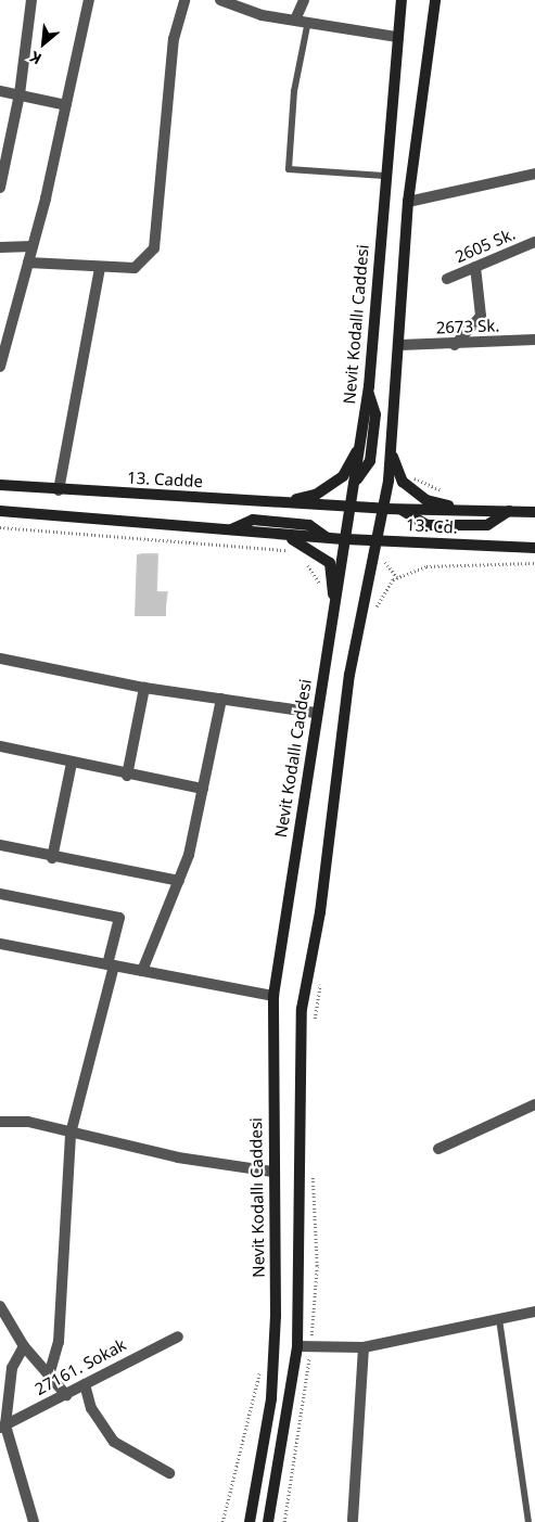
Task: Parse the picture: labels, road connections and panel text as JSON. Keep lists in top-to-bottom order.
{
  "streets": {
    "main road": ["Nevit Kodallı Caddesi", "13. Cadde", "13. Cd."],
    "street": ["2605 Sk.", "2673 Sk.", "27161. Sokak"]
  },
  "crossings": [
    ["Nevit Kodallı Caddesi", "13. Cd."],
    ["13. Cadde", "13. Cd."]
  ],
  "north": "bottom left"
}
